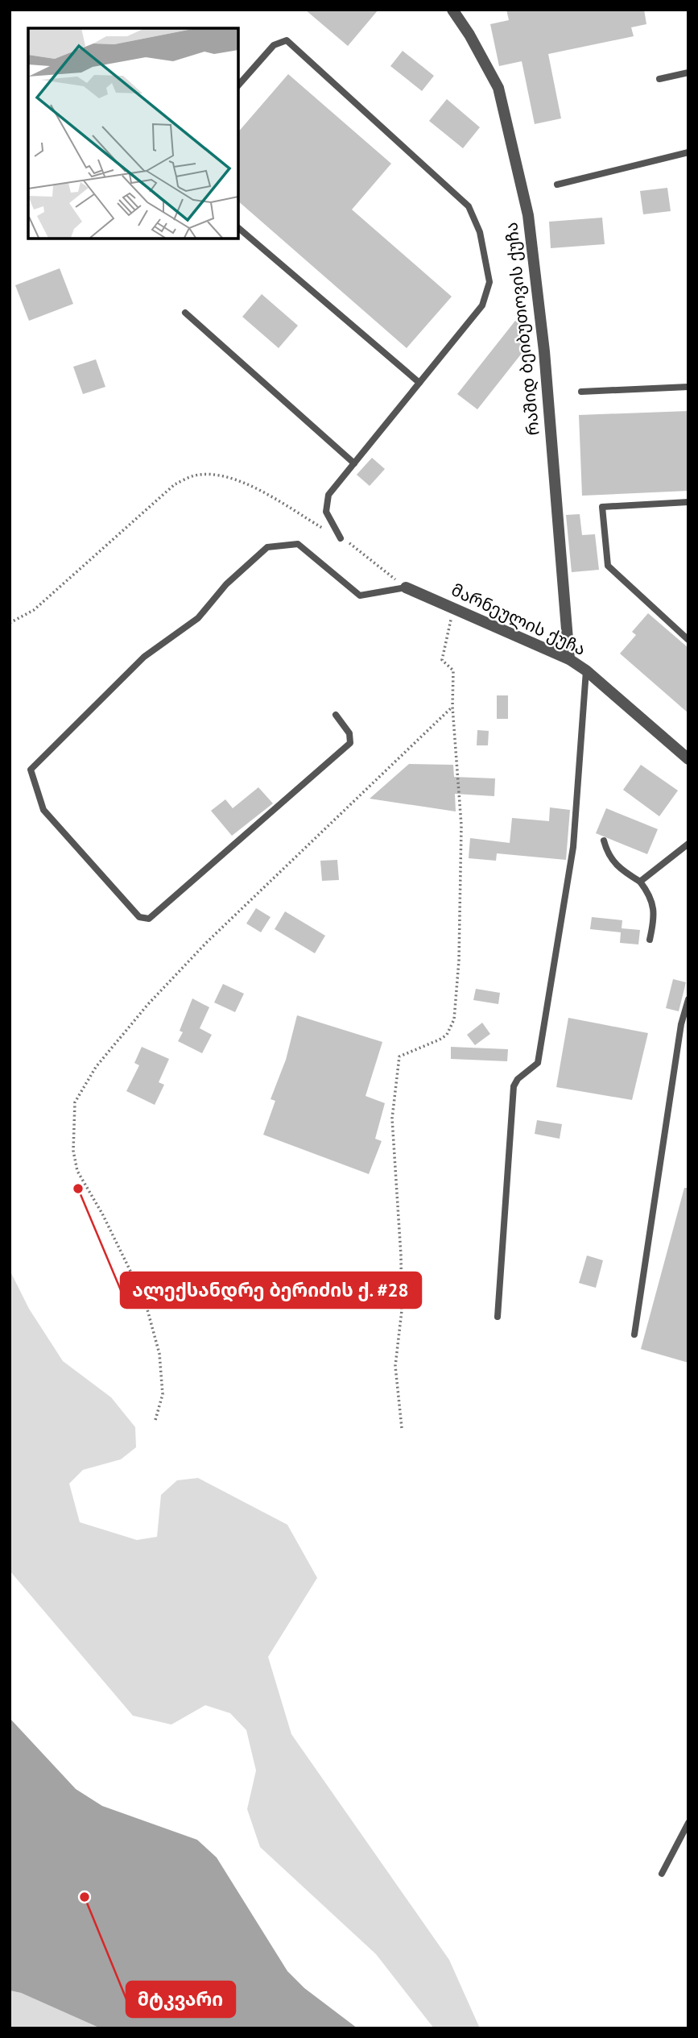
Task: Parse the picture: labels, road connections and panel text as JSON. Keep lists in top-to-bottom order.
{
  "streets": {
    "street": ["რაშიდ ბეიბუთოვის ქუჩა", "მარნეულის ქუჩა"]
  },
  "crossings": [
    ["რაშიდ ბეიბუთოვის ქუჩა", "მარნეულის ქუჩა"]
  ],
  "places": ["ალექსანდრე ბერიძის ქ. #28", "მტკვარი"]
}
